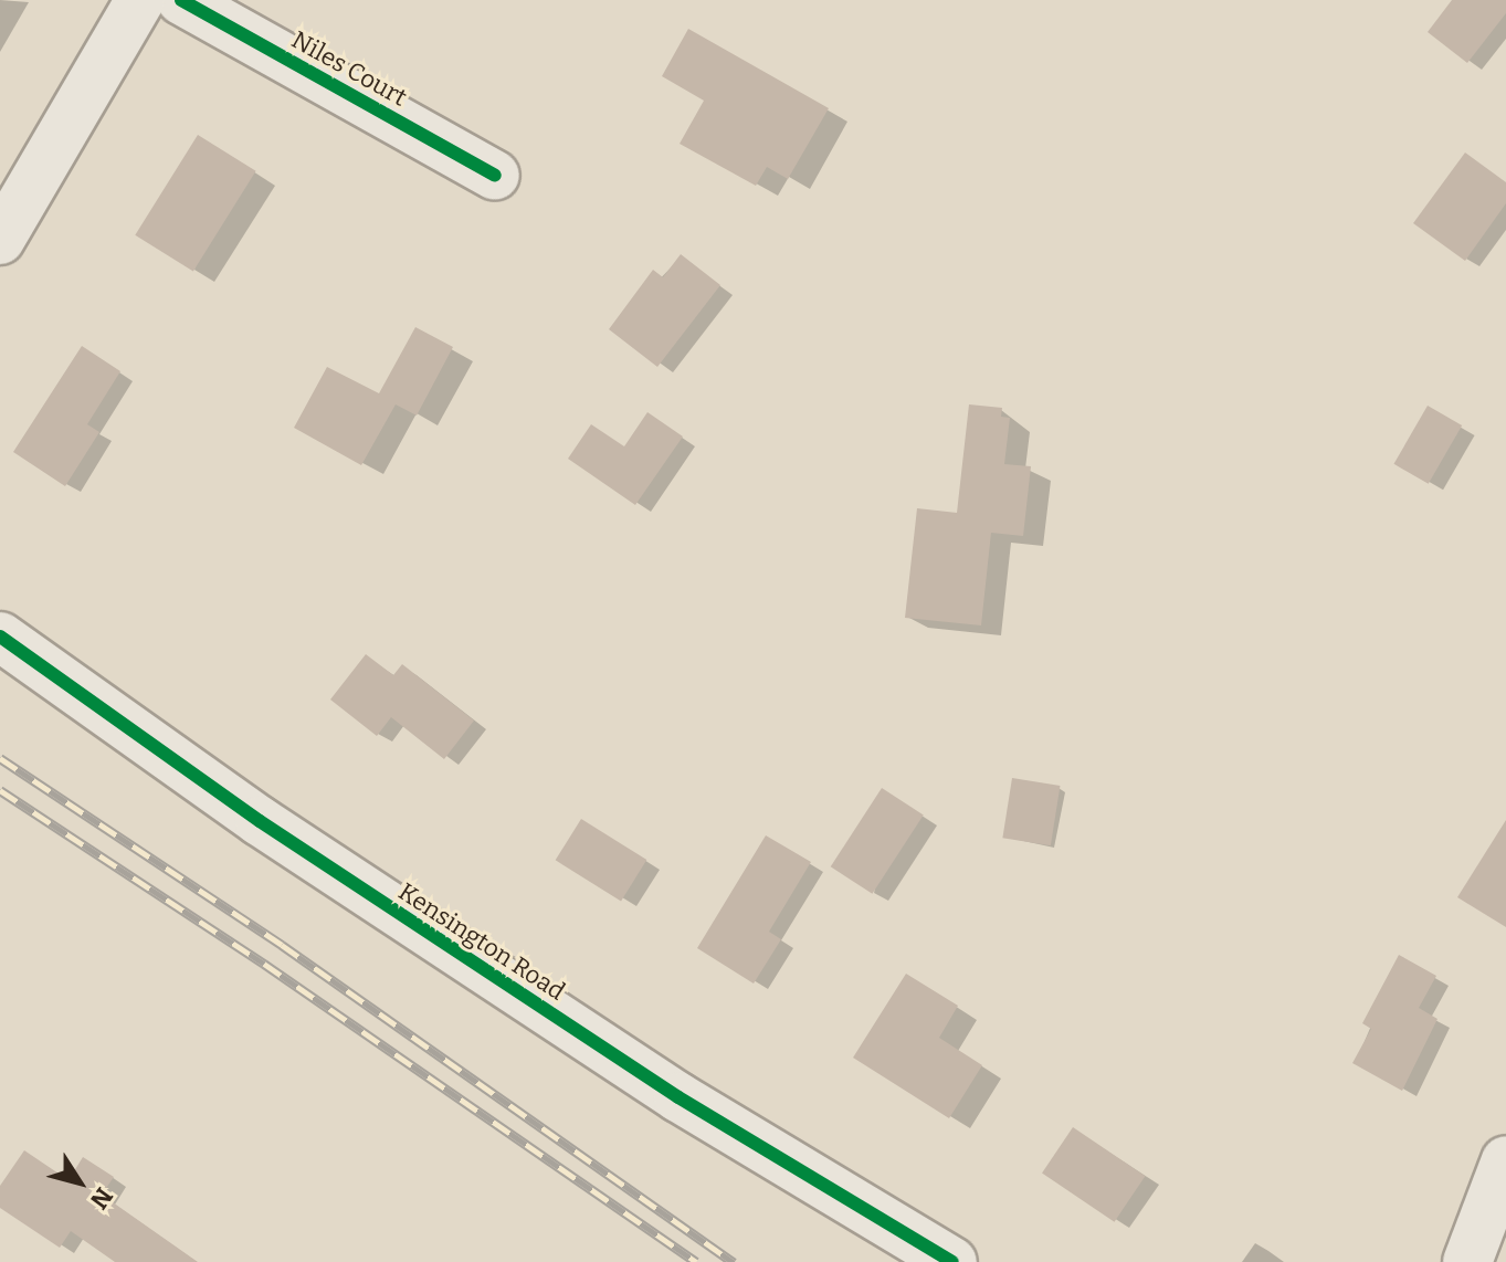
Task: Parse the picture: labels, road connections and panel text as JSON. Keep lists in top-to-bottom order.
{
  "streets": {
    "street": ["Niles Court", "Kensington Road"]
  },
  "north": "bottom right"
}
